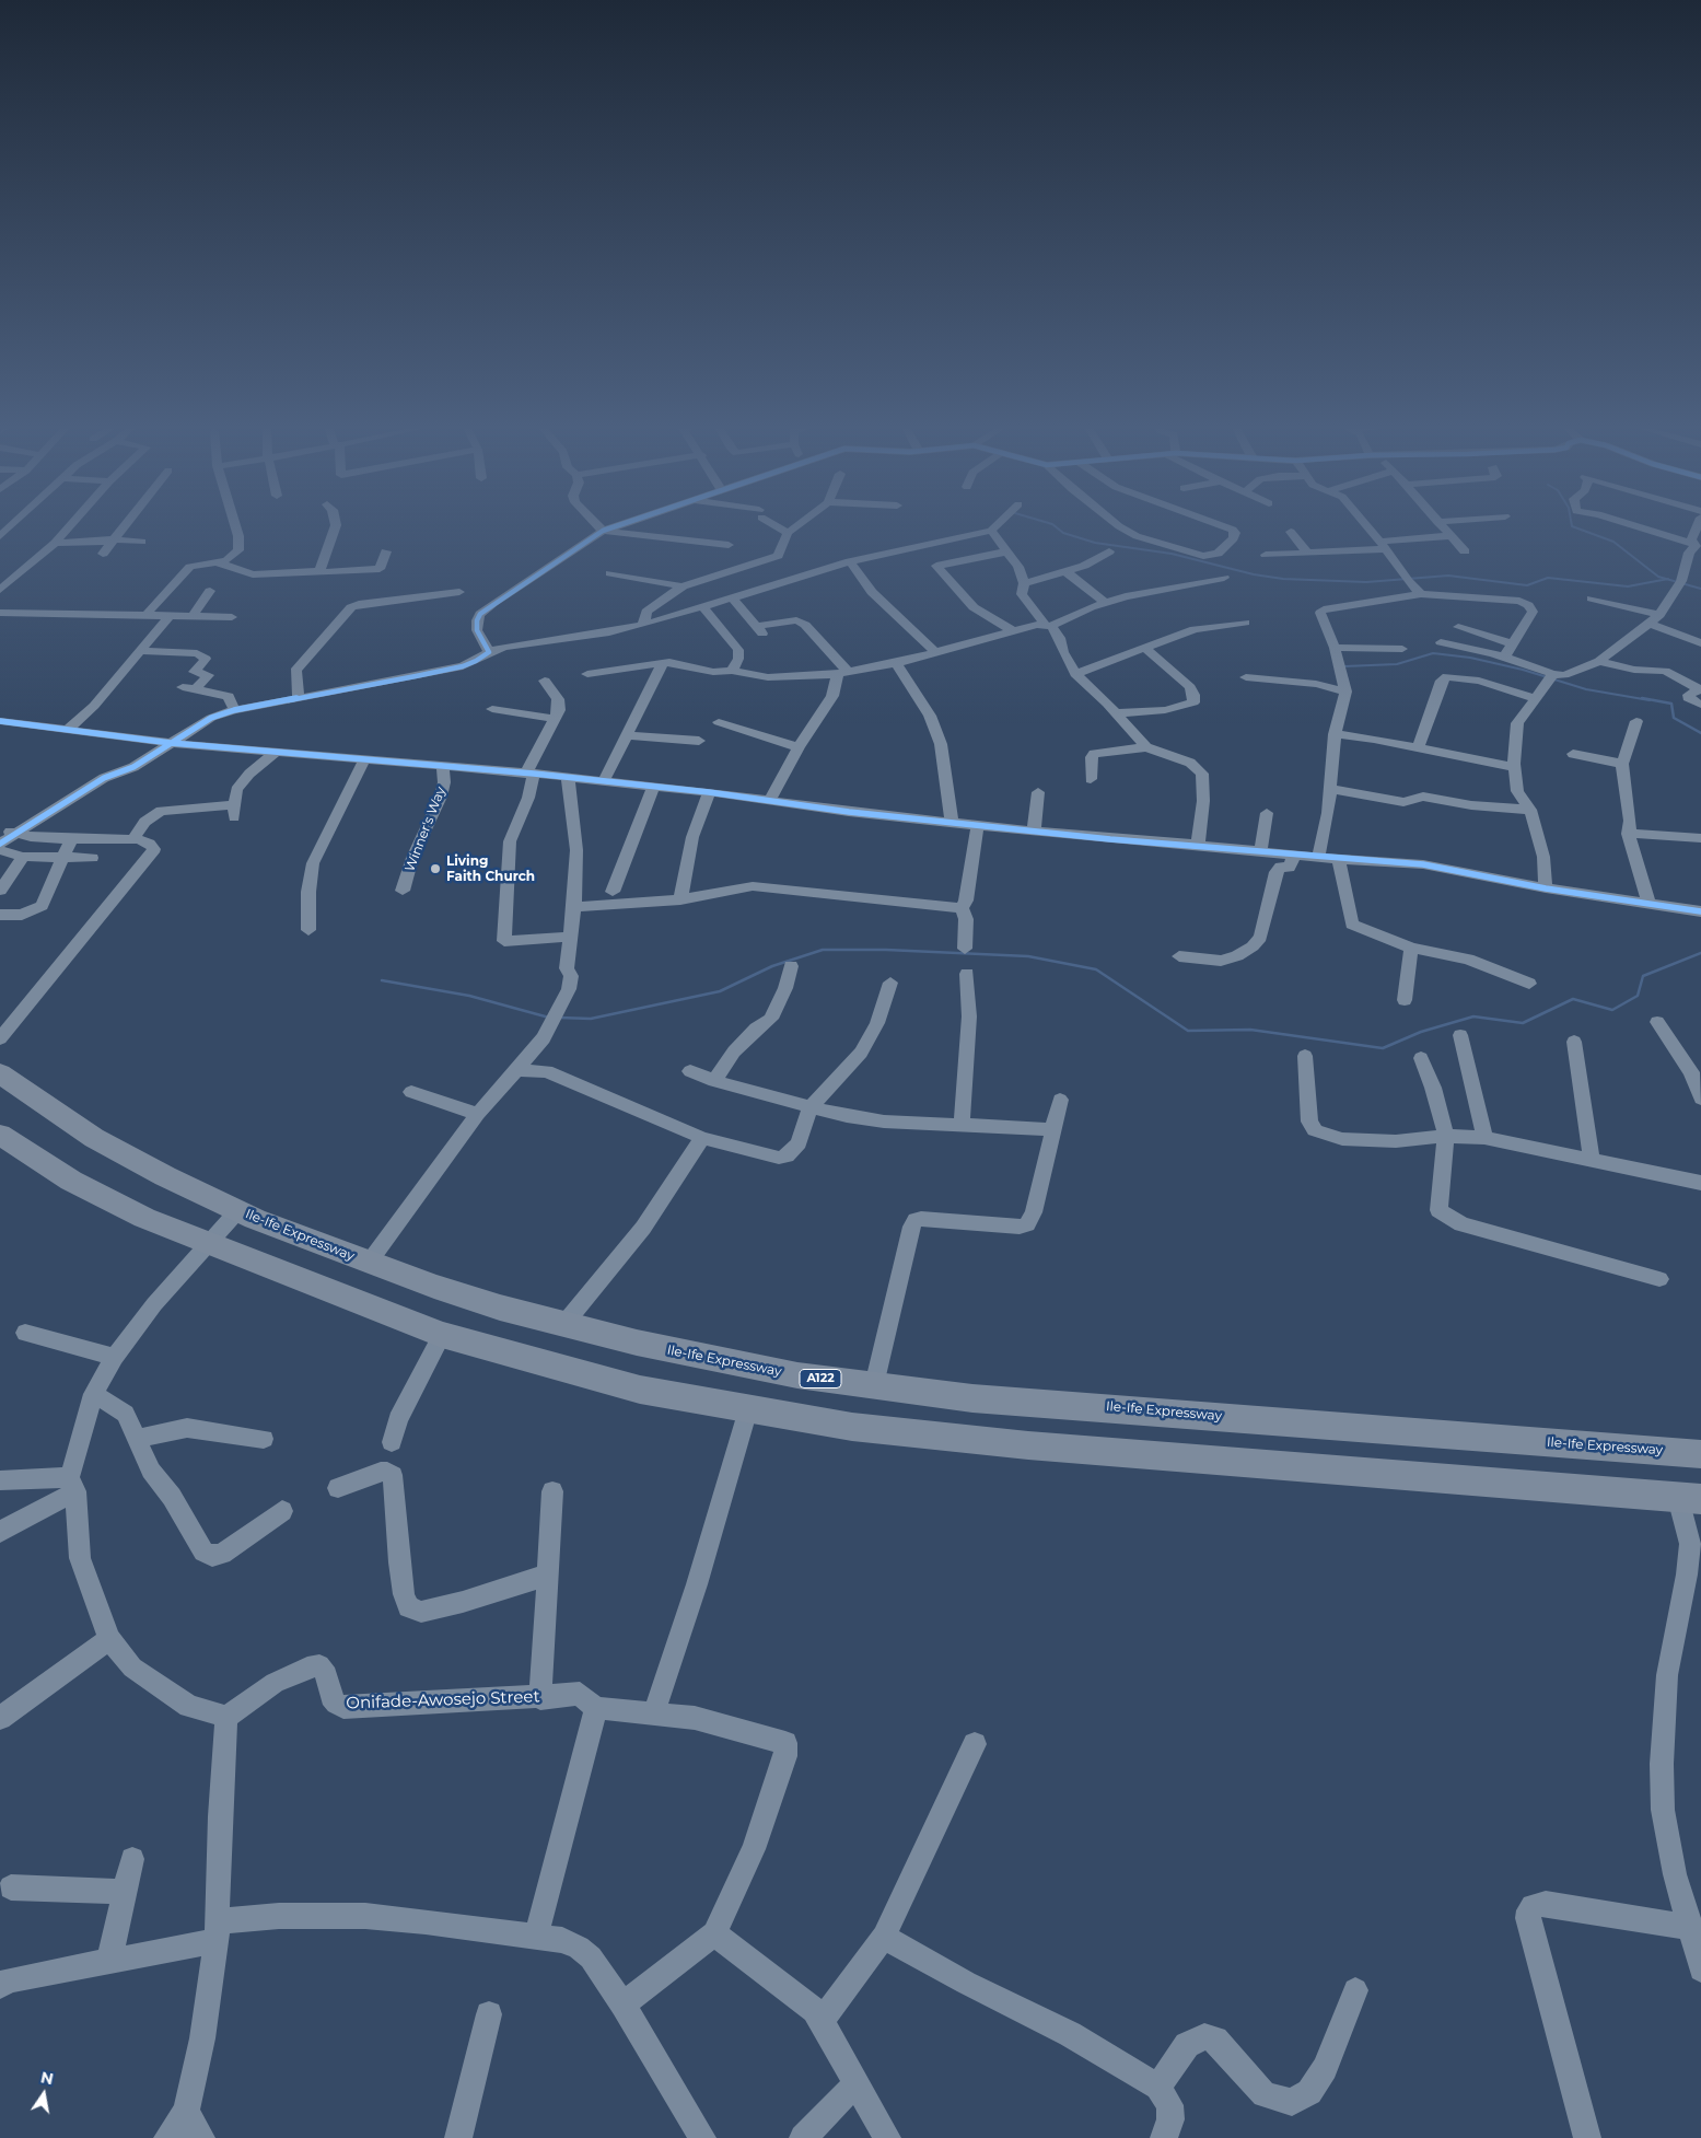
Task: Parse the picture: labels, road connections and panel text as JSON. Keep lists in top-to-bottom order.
{
  "streets": {
    "highway": ["Ile-Ife Expressway", "A122"],
    "street": ["Winner's Way", "Onifade-Awosejo Street"]
  },
  "places": ["Living Faith Church"],
  "north": "top"
}
